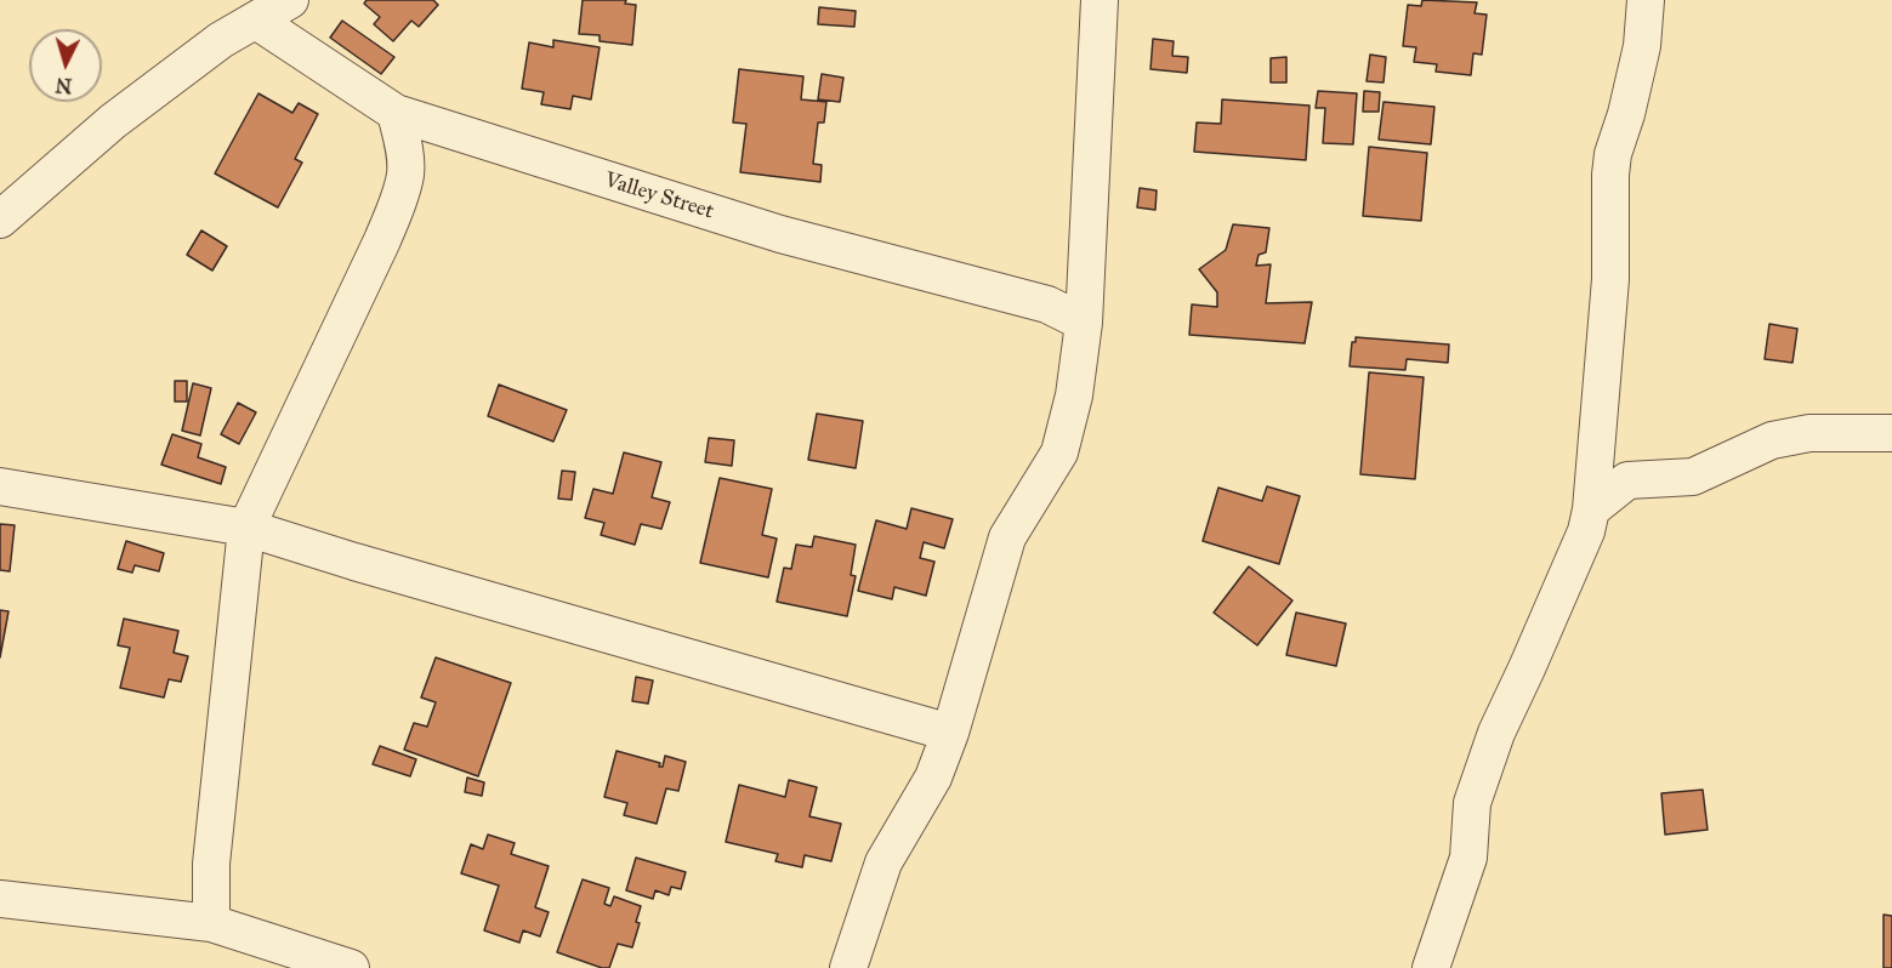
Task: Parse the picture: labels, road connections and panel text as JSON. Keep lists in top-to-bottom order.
{
  "streets": {
    "street": ["Valley Street"]
  },
  "north": "bottom"
}
